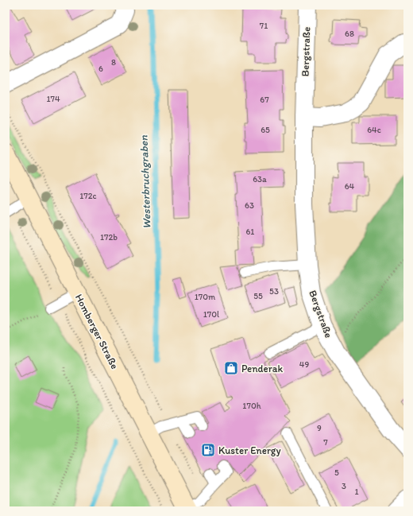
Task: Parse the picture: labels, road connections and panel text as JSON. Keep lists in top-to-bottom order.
{
  "streets": {
    "main road": ["Homberger Straße"],
    "street": ["Bergstraße"]
  },
  "water": ["Westerbruchgraben"],
  "places": {
    "shop": ["Penderak"],
    "fuel station": ["Kuster Energy"]
  },
  "house_numbers": [
    "71",
    "68",
    "8",
    "6",
    "174",
    "67",
    "65",
    "64c",
    "63a",
    "64",
    "172c",
    "63",
    "61",
    "172b",
    "53",
    "55",
    "170m",
    "170l",
    "49",
    "170h",
    "9",
    "7",
    "5",
    "3",
    "1"
  ]
}
